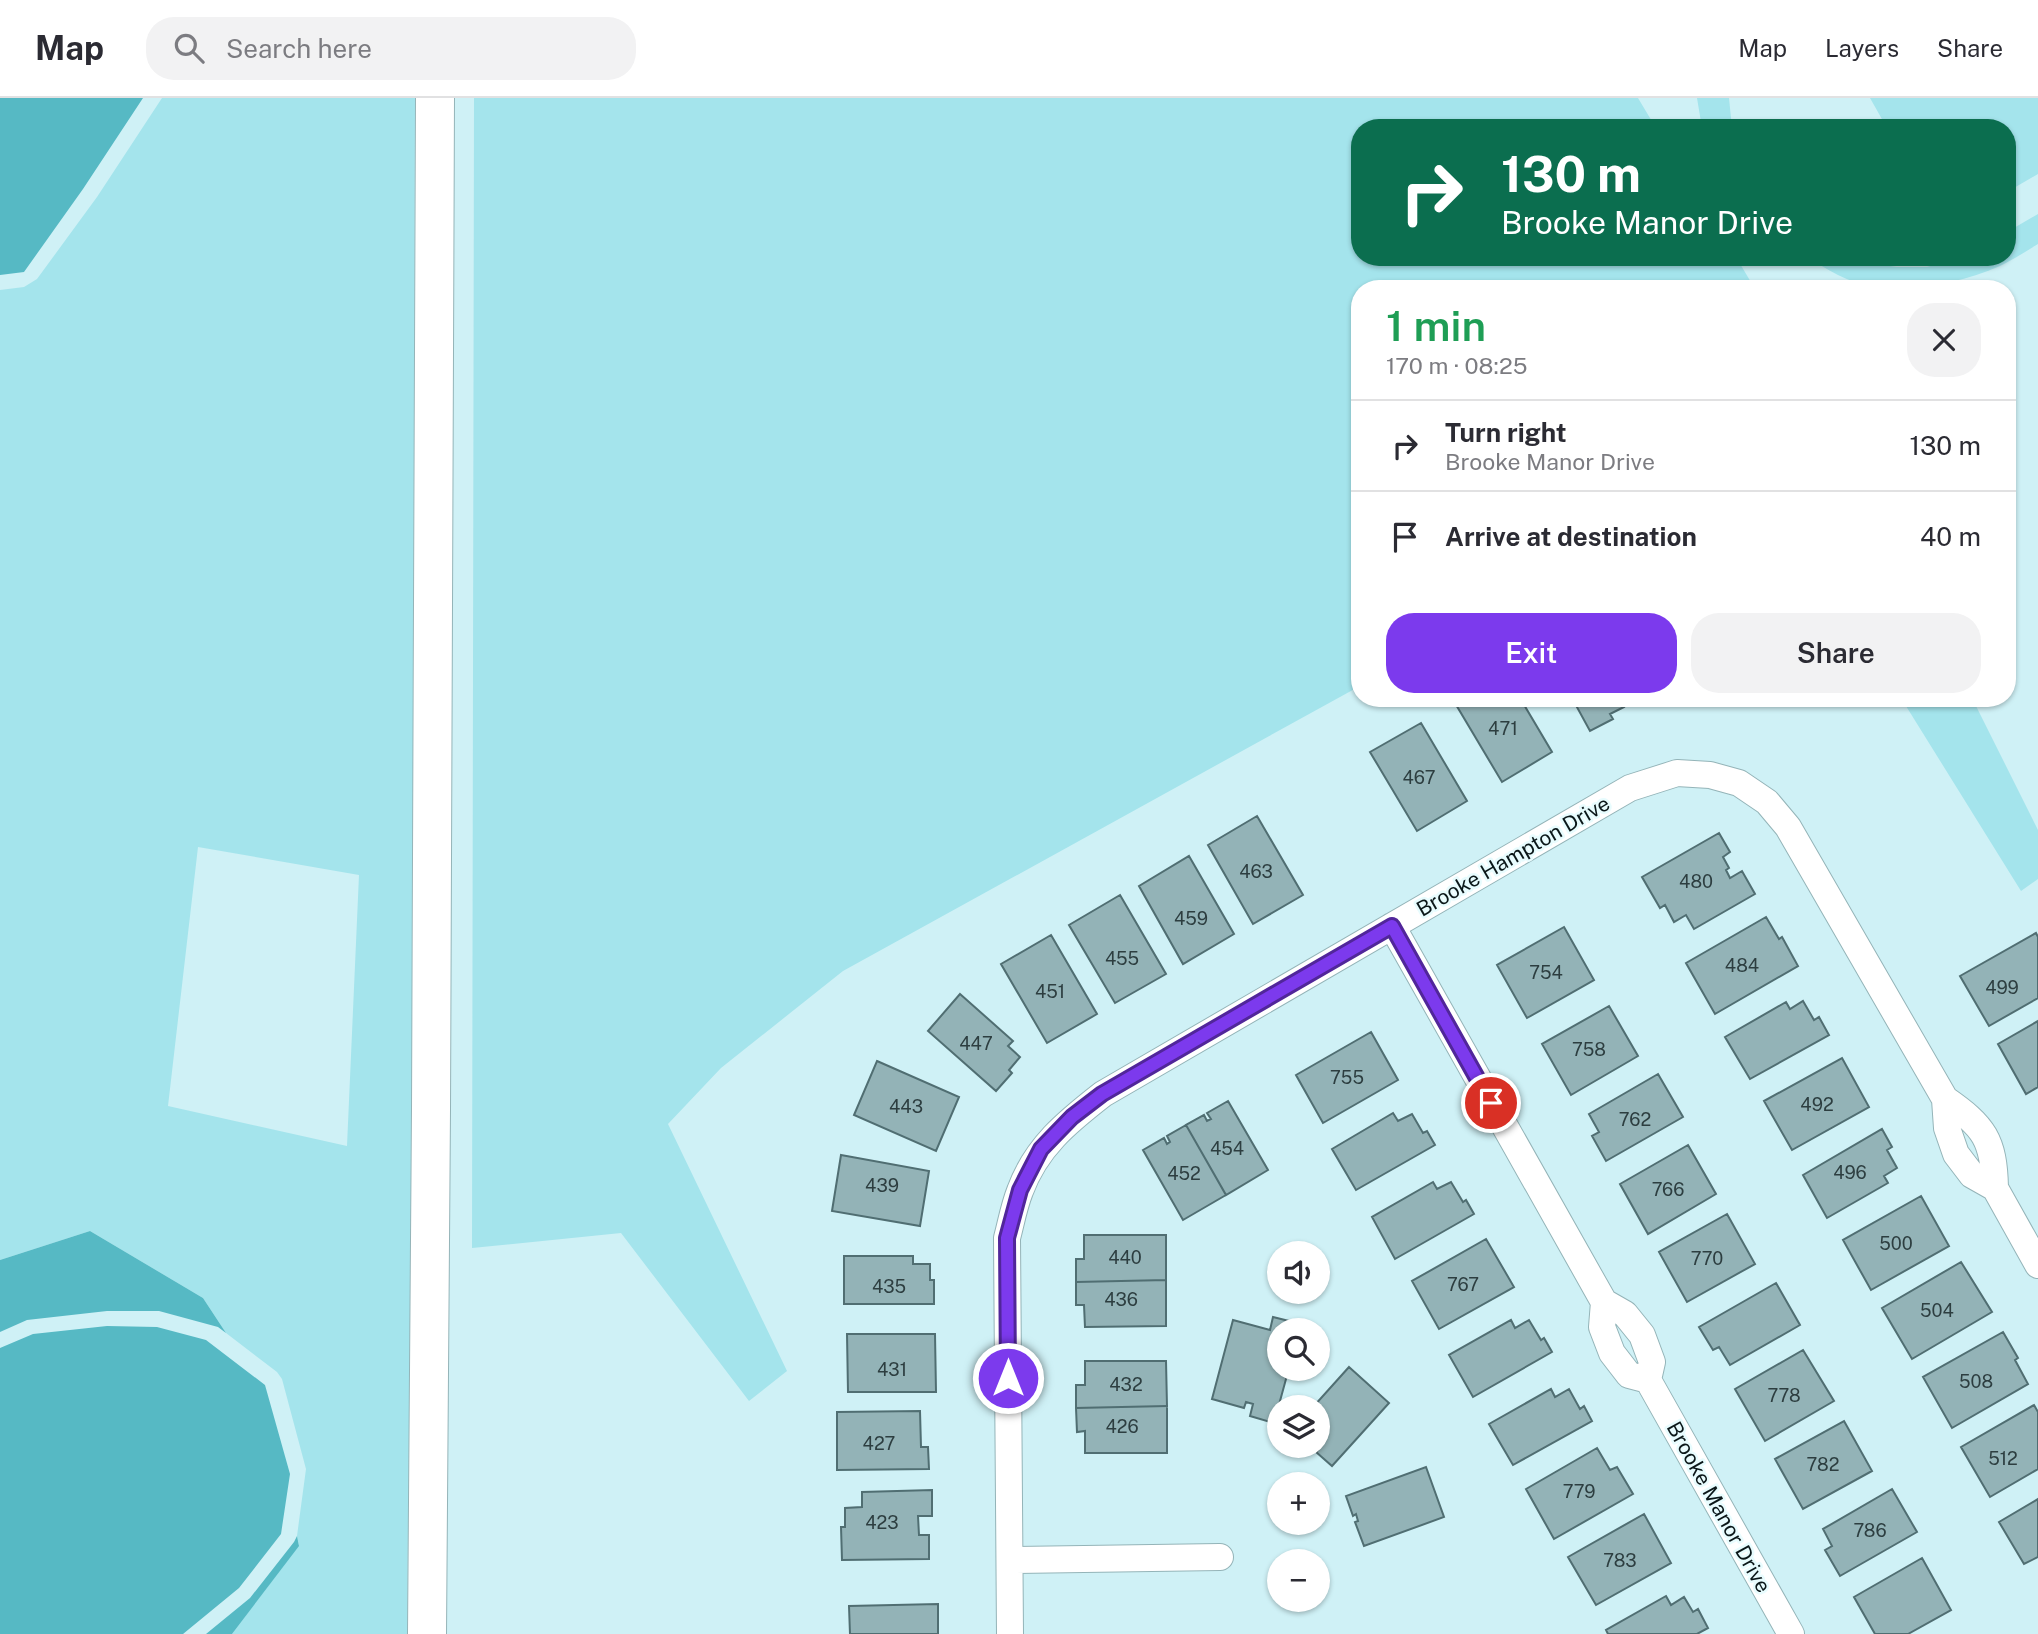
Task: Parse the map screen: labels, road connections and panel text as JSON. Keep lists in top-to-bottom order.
{
  "streets": {
    "street": ["Brooke Hampton Drive", "Brooke Manor Drive"]
  },
  "crossings": [
    ["Brooke Hampton Drive", "Brooke Manor Drive"]
  ],
  "house_numbers": [
    "471",
    "467",
    "463",
    "480",
    "459",
    "455",
    "484",
    "754",
    "499",
    "451",
    "447",
    "758",
    "755",
    "492",
    "443",
    "762",
    "454",
    "496",
    "452",
    "439",
    "766",
    "500",
    "440",
    "770",
    "767",
    "435",
    "436",
    "504",
    "431",
    "508",
    "432",
    "778",
    "426",
    "427",
    "512",
    "782",
    "779",
    "423",
    "786",
    "783"
  ],
  "page": {
    "header": "Map",
    "search": "Search here",
    "nav": ["Map", "Layers", "Share"],
    "turn": ["130 m", "Brooke Manor Drive"],
    "heading": ["1 min", "170 m · 08:25"],
    "list": [
      {
        "name": "Turn right",
        "note": "Brooke Manor Drive",
        "value": "130 m"
      },
      {
        "name": "Arrive at destination",
        "value": "40 m"
      }
    ],
    "buttons": ["Exit", "Share"],
    "map_buttons": ["+", "−"]
  }
}
